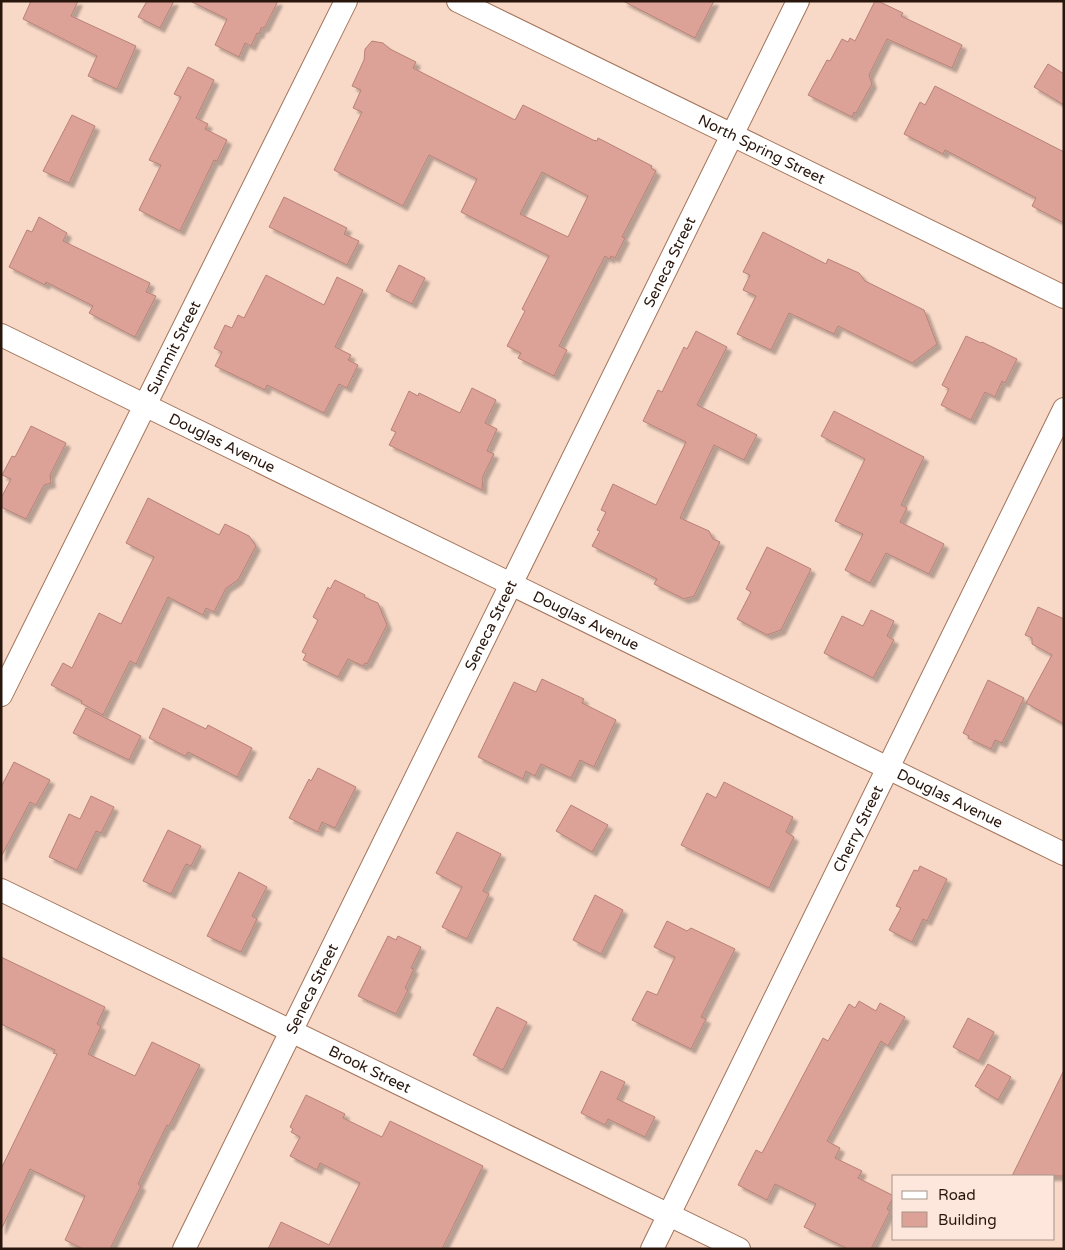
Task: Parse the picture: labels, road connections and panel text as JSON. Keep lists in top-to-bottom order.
{
  "streets": {
    "street": [
      "North Spring Street",
      "Seneca Street",
      "Summit Street",
      "Douglas Avenue",
      "Cherry Street",
      "Brook Street"
    ]
  },
  "crossings": [
    ["North Spring Street", "Seneca Street"],
    ["Seneca Street", "Douglas Avenue"],
    ["Seneca Street", "Brook Street"],
    ["Summit Street", "Douglas Avenue"],
    ["Douglas Avenue", "Cherry Street"],
    ["Cherry Street", "Brook Street"]
  ],
  "legend": ["Road", "Building"]
}
